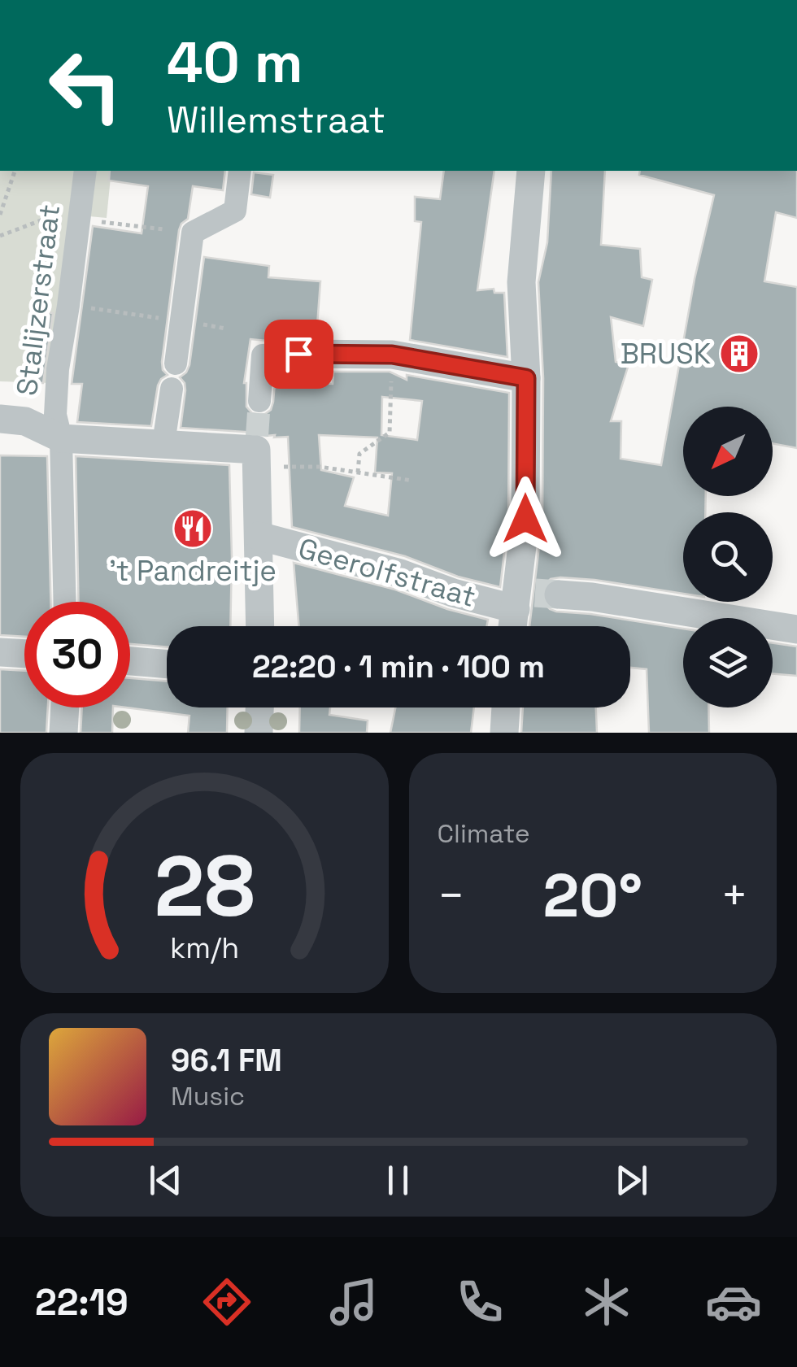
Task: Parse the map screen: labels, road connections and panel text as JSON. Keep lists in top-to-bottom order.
{
  "streets": {
    "street": ["Stalijzerstraat", "Geerolfstraat"]
  },
  "places": {
    "building": ["BRUSK"],
    "restaurant": ["'t Pandreitje"]
  },
  "north": "bottom left",
  "page": {
    "turn": ["40 m", "Willemstraat"],
    "limit": "30",
    "trip": "22:20 · 1 min · 100 m",
    "tile": "Climate",
    "heat": ["−", "20°", "+"],
    "song": ["96.1 FM", "Music"],
    "tabs": "22:19",
    "gauge": ["28", "km/h"]
  }
}
